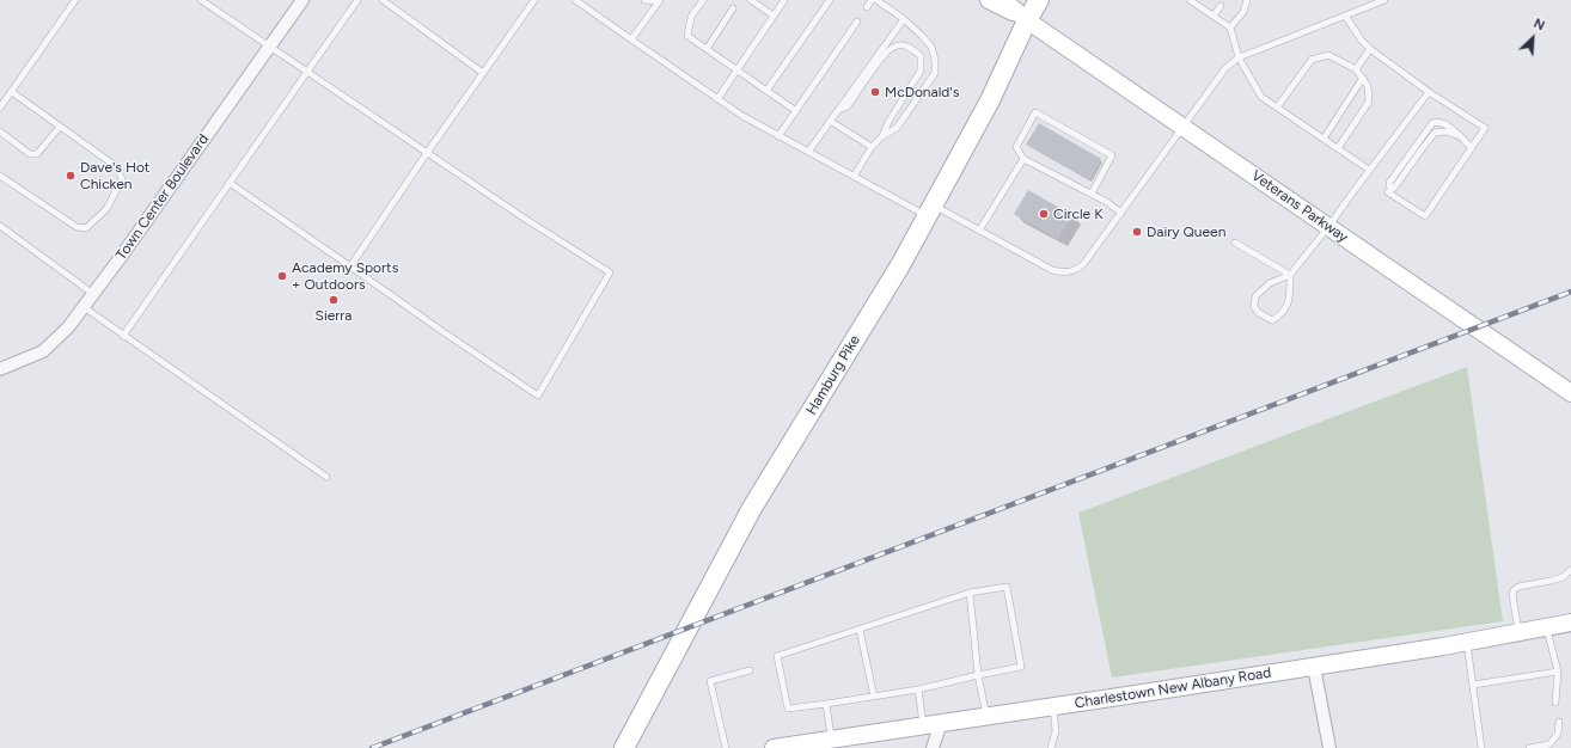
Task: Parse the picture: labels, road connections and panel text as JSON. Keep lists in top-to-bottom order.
{
  "streets": {
    "main road": ["Veterans Parkway", "Hamburg Pike", "Charlestown New Albany Road"],
    "street": ["Town Center Boulevard"]
  },
  "crossings": [
    ["Veterans Parkway", "Hamburg Pike"]
  ],
  "places": [
    "McDonald's",
    "Dave's Hot Chicken",
    "Circle K",
    "Dairy Queen",
    "Academy Sports + Outdoors",
    "Sierra"
  ],
  "north": "top right"
}
